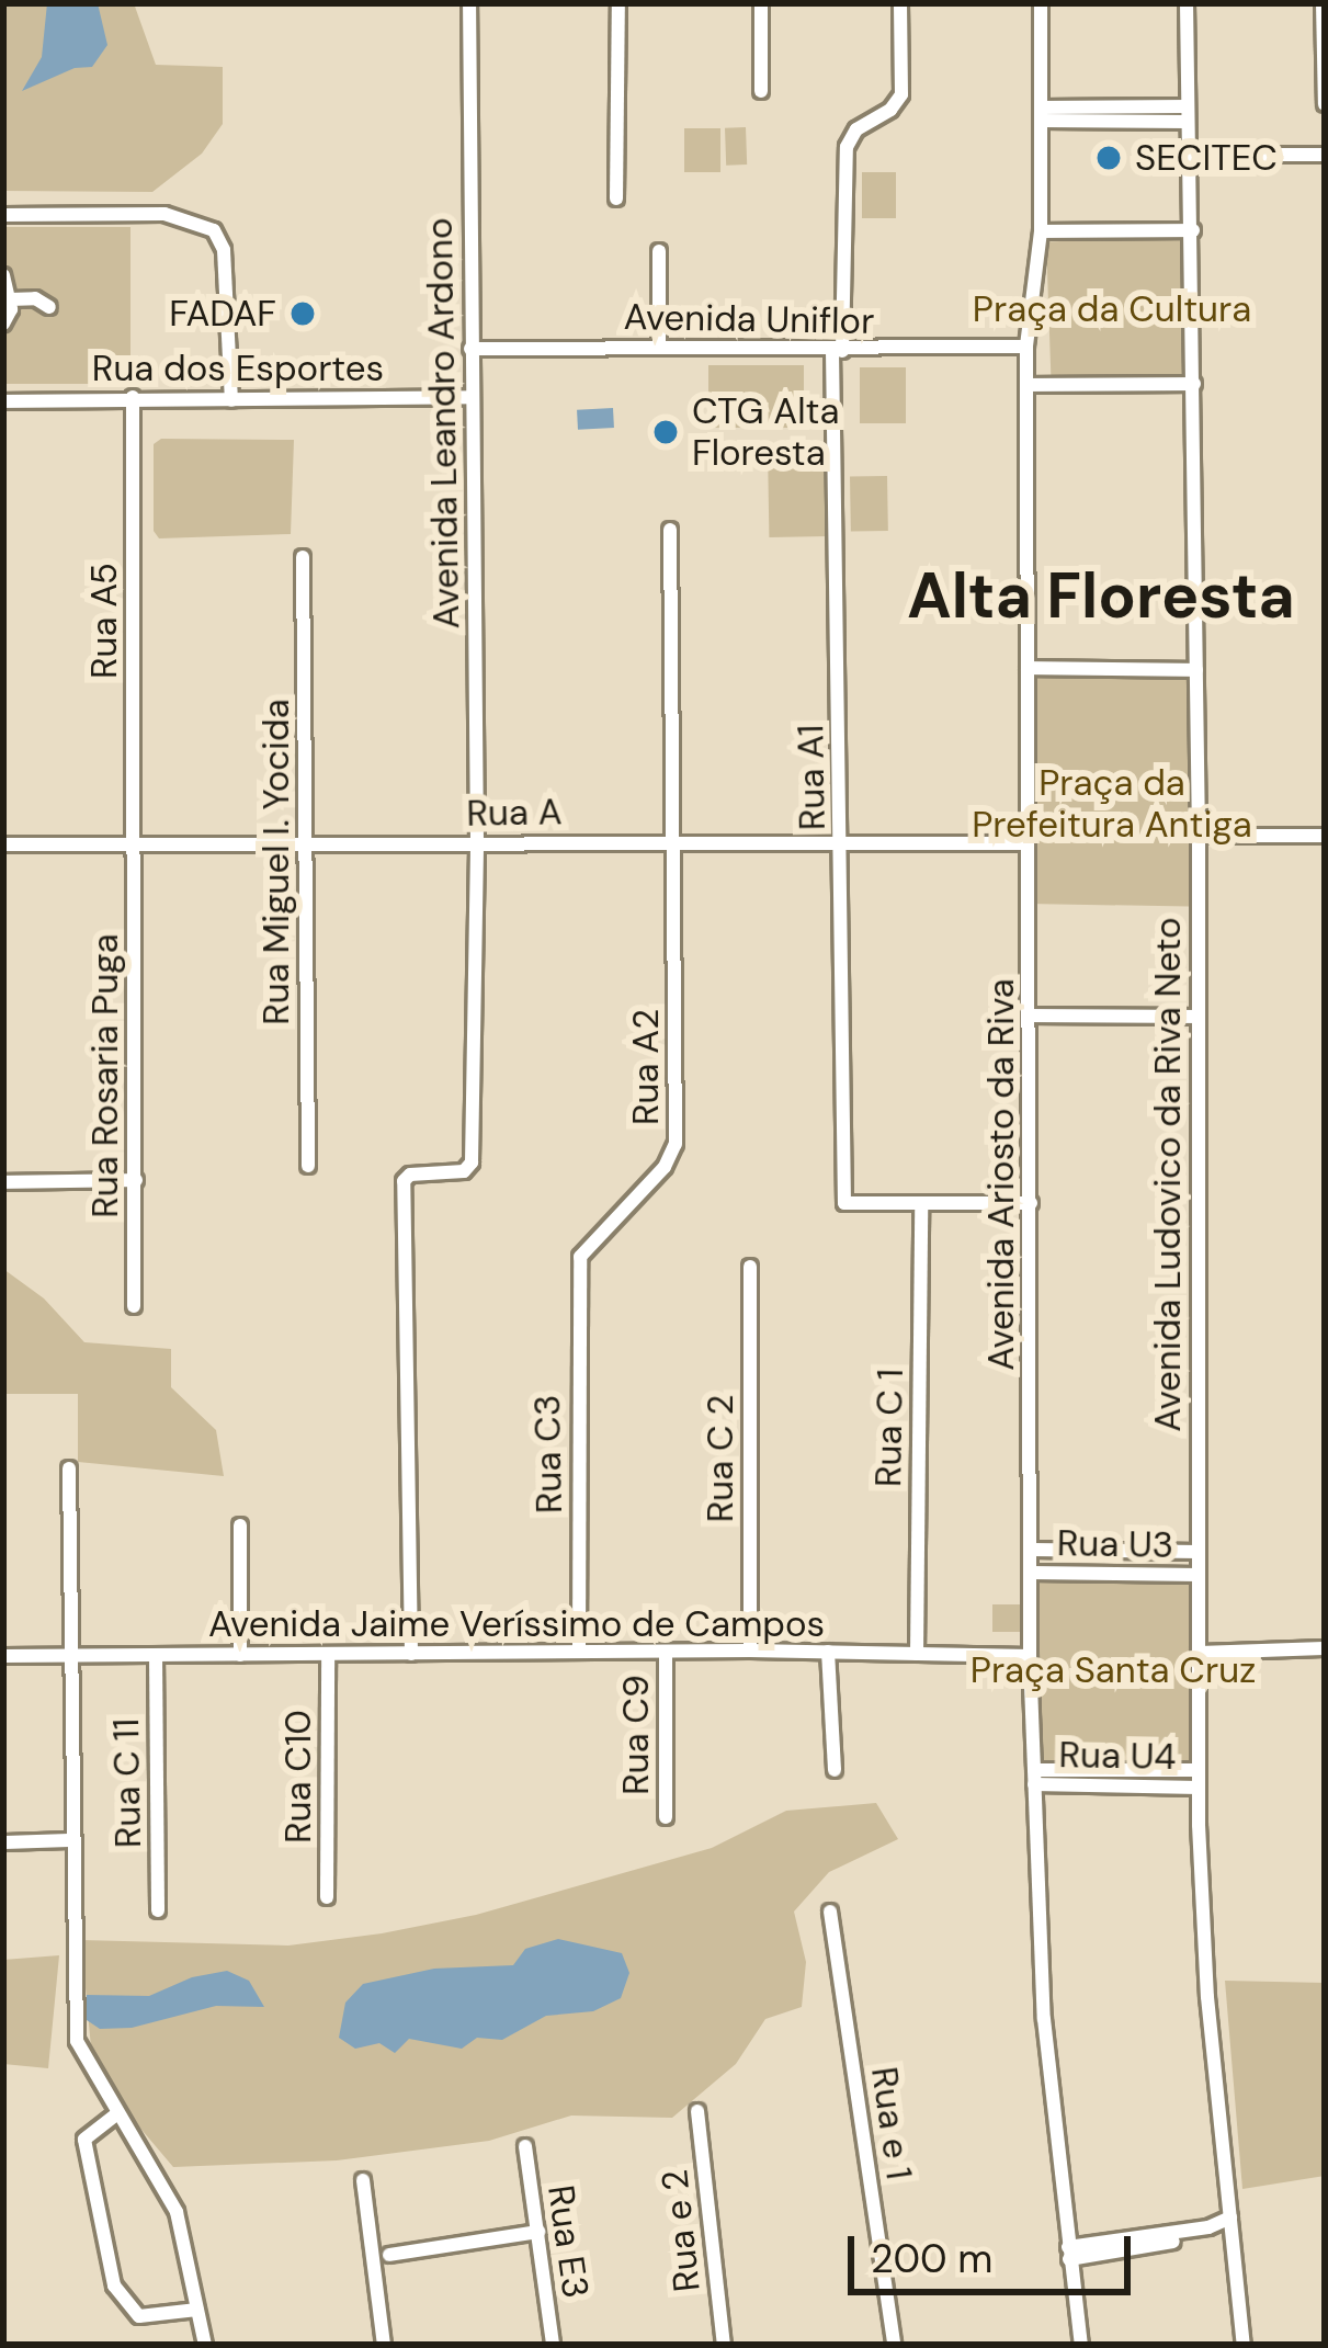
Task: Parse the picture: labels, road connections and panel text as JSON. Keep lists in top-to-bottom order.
{
  "streets": {
    "street": [
      "Avenida Uniflor",
      "Rua dos Esportes",
      "Avenida Leandro Ardono",
      "Rua A5",
      "Rua A1",
      "Rua A",
      "Rua Miguel I. Yocida",
      "Rua A2",
      "Rua Rosaria Puga",
      "Avenida Ariosto da Riva",
      "Avenida Ludovico da Riva Neto",
      "Rua C 1",
      "Rua C3",
      "Rua C 2",
      "Rua U3",
      "Avenida Jaime Veríssimo de Campos",
      "Rua C9",
      "Rua U4",
      "Rua C10",
      "Rua C 11",
      "Rua e 1",
      "Rua e 2",
      "Rua E3"
    ]
  },
  "crossings": [
    ["Avenida Uniflor", "Avenida Leandro Ardono"],
    ["Avenida Uniflor", "Rua A1"],
    ["Avenida Uniflor", "Avenida Ariosto da Riva"],
    ["Rua dos Esportes", "Avenida Leandro Ardono"],
    ["Rua dos Esportes", "Rua A5"],
    ["Avenida Leandro Ardono", "Rua A"],
    ["Avenida Leandro Ardono", "Avenida Jaime Veríssimo de Campos"],
    ["Rua A5", "Rua A"],
    ["Rua A5", "Rua Rosaria Puga"],
    ["Rua A1", "Rua A"],
    ["Rua A1", "Rua C 1"],
    ["Rua A", "Rua Miguel I. Yocida"],
    ["Rua A", "Rua A2"],
    ["Rua A", "Rua Rosaria Puga"],
    ["Rua A", "Avenida Ariosto da Riva"],
    ["Rua A2", "Rua C3"],
    ["Avenida Ariosto da Riva", "Rua U3"],
    ["Avenida Ariosto da Riva", "Avenida Jaime Veríssimo de Campos"],
    ["Avenida Ariosto da Riva", "Rua U4"],
    ["Avenida Ludovico da Riva Neto", "Rua U3"],
    ["Avenida Ludovico da Riva Neto", "Rua U4"],
    ["Rua C 1", "Avenida Jaime Veríssimo de Campos"],
    ["Rua C3", "Avenida Jaime Veríssimo de Campos"],
    ["Rua C 2", "Avenida Jaime Veríssimo de Campos"],
    ["Avenida Jaime Veríssimo de Campos", "Rua C9"],
    ["Avenida Jaime Veríssimo de Campos", "Rua C10"],
    ["Avenida Jaime Veríssimo de Campos", "Rua C 11"]
  ],
  "districts": ["Alta Floresta"],
  "parks": ["Praça da Cultura", "Praça da Prefeitura Antiga", "Praça Santa Cruz"],
  "places": ["SECITEC", "FADAF", "CTG Alta Floresta"],
  "scale_bar": "200 m"
}
